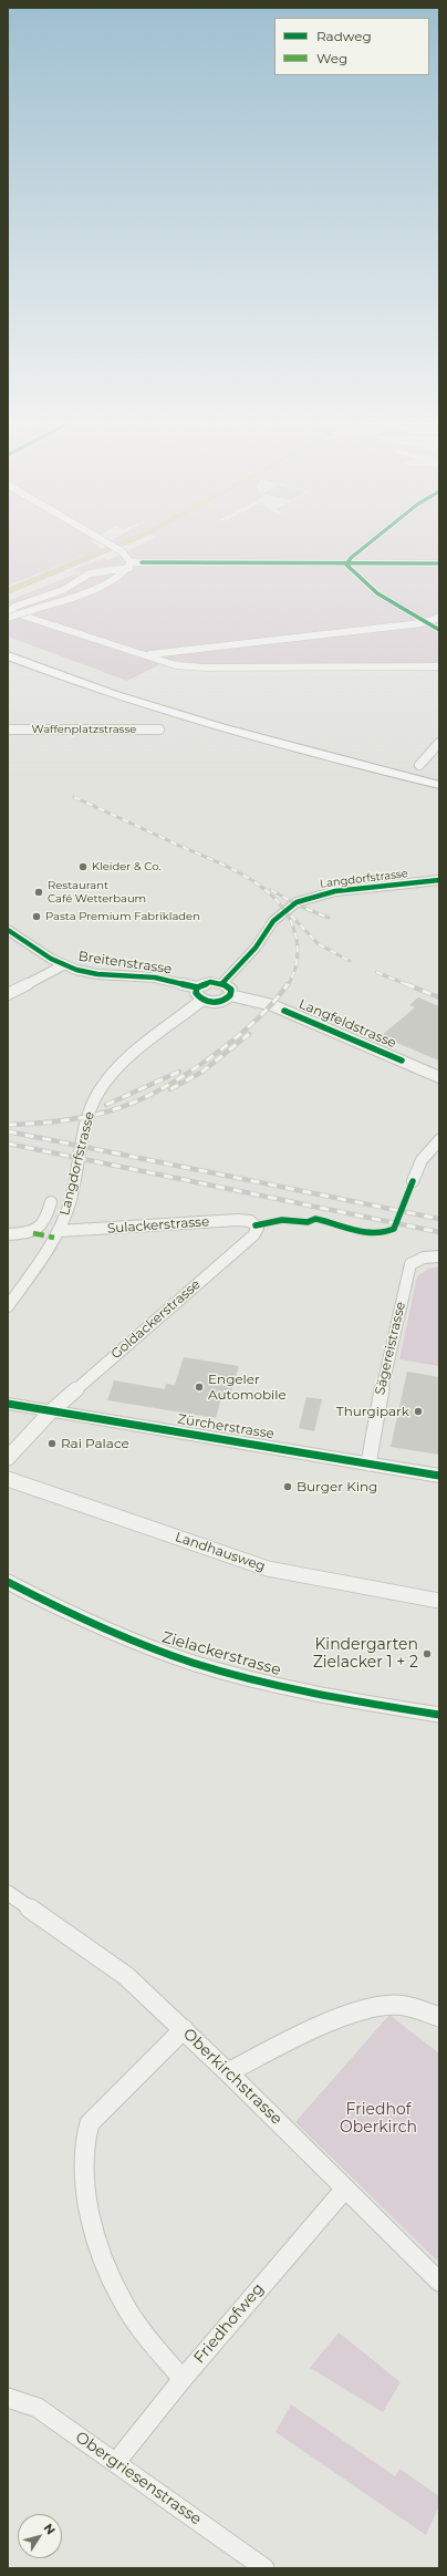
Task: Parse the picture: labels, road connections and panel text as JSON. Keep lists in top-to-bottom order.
{
  "streets": {
    "main road": ["Zürcherstrasse"],
    "street": [
      "Waffenplatzstrasse",
      "Langdorfstrasse",
      "Breitenstrasse",
      "Langfeldstrasse",
      "Sulackerstrasse",
      "Goldackerstrasse",
      "Sägereistrasse",
      "Landhausweg",
      "Zielackerstrasse",
      "Oberkirchstrasse",
      "Friedhofweg",
      "Obergriesenstrasse"
    ]
  },
  "crossings": [
    ["Langdorfstrasse", "Sulackerstrasse"],
    ["Sulackerstrasse", "Goldackerstrasse"],
    ["Goldackerstrasse", "Zürcherstrasse"],
    ["Sägereistrasse", "Zürcherstrasse"],
    ["Oberkirchstrasse", "Friedhofweg"],
    ["Friedhofweg", "Obergriesenstrasse"]
  ],
  "parks": ["Friedhof Oberkirch"],
  "places": [
    "Kleider & Co.",
    "Restaurant Café Wetterbaum",
    "Pasta Premium Fabrikladen",
    "Engeler Automobile",
    "Thurgipark",
    "Rai Palace",
    "Burger King",
    "Kindergarten Zielacker 1 + 2"
  ],
  "legend": ["Radweg", "Weg"],
  "north": "top right"
}
